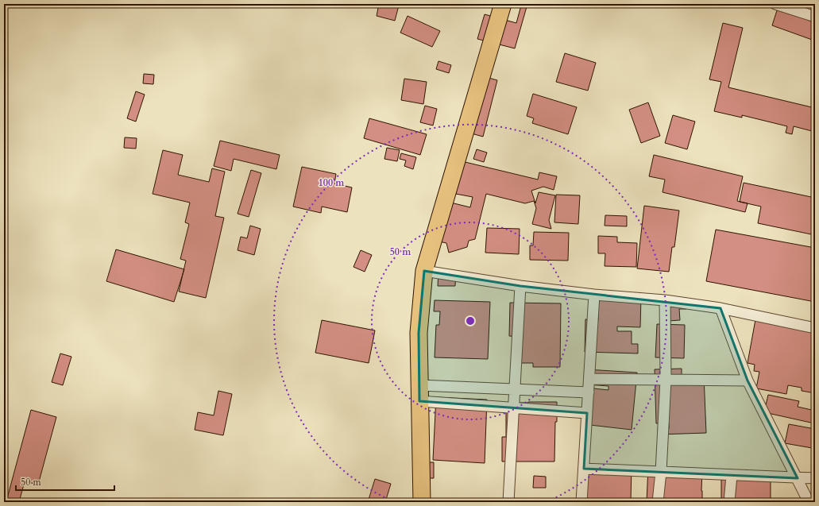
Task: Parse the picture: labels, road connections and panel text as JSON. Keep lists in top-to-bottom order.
{
  "scale_bar": "50 m",
  "rings": ["100 m", "50 m"]
}
